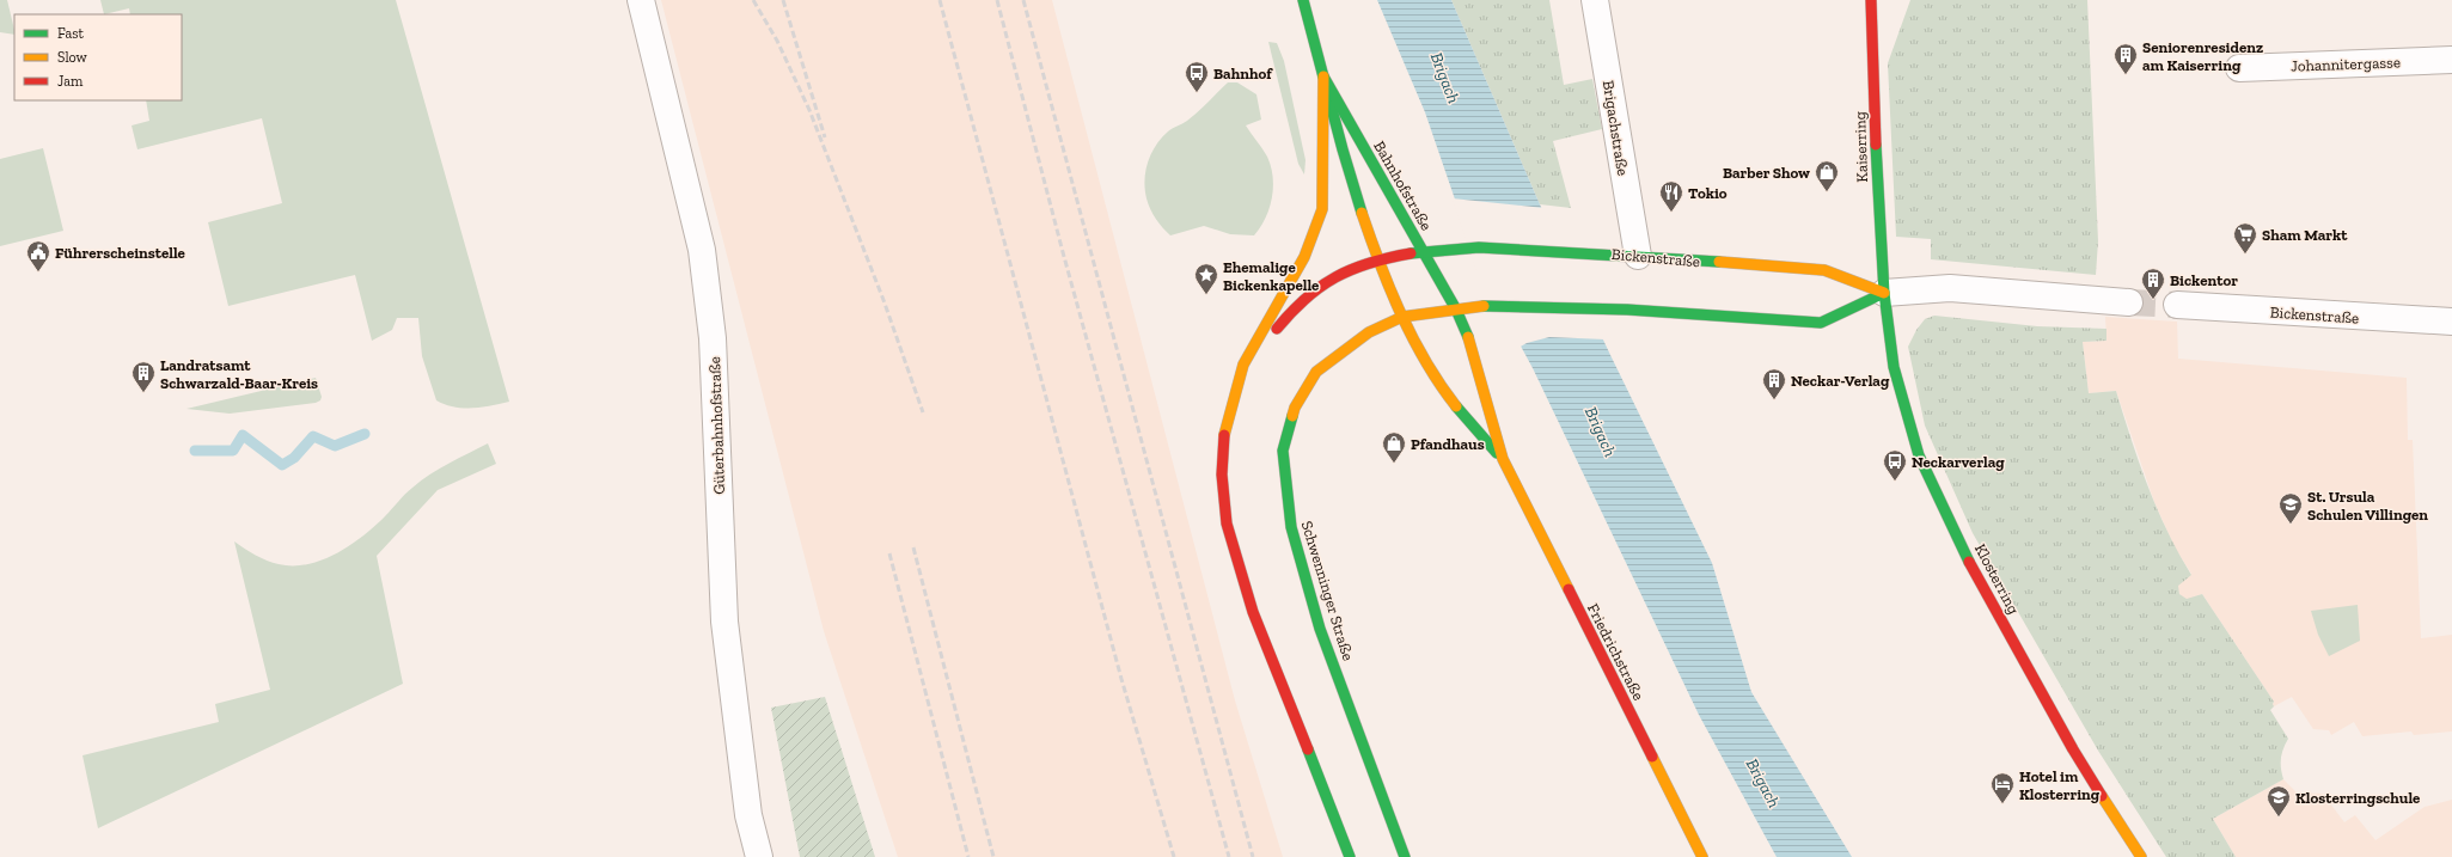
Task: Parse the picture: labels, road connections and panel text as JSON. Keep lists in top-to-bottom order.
{
  "streets": {
    "main road": [
      "Kaiserring",
      "Bahnhofstraße",
      "Bickenstraße",
      "Klosterring",
      "Schwenninger Straße",
      "Friedrichstraße"
    ],
    "street": ["Johannitergasse", "Brigachstraße", "Güterbahnhofstraße"]
  },
  "crossings": [
    ["Brigachstraße", "Bickenstraße"],
    ["Kaiserring", "Bickenstraße"],
    ["Kaiserring", "Klosterring"],
    ["Bahnhofstraße", "Bickenstraße"],
    ["Bahnhofstraße", "Schwenninger Straße"],
    ["Bahnhofstraße", "Friedrichstraße"],
    ["Bickenstraße", "Klosterring"],
    ["Bickenstraße", "Schwenninger Straße"],
    ["Bickenstraße", "Friedrichstraße"],
    ["Schwenninger Straße", "Friedrichstraße"]
  ],
  "water": ["Brigach"],
  "places": {
    "building": [
      "Seniorenresidenz am Kaiserring",
      "Bickentor",
      "Landratsamt Schwarzald-Baar-Kreis",
      "Neckar-Verlag"
    ],
    "bus stop": ["Bahnhof", "Neckarverlag"],
    "shop": ["Barber Show", "Pfandhaus"],
    "restaurant": ["Tokio"],
    "supermarket": ["Sham Markt"],
    "public building": ["Führerscheinstelle"],
    "place": ["Ehemalige Bickenkapelle"],
    "school or university": ["St. Ursula Schulen Villingen", "Klosterringschule"],
    "hotel": ["Hotel im Klosterring"]
  },
  "legend": ["Fast", "Slow", "Jam"]
}
